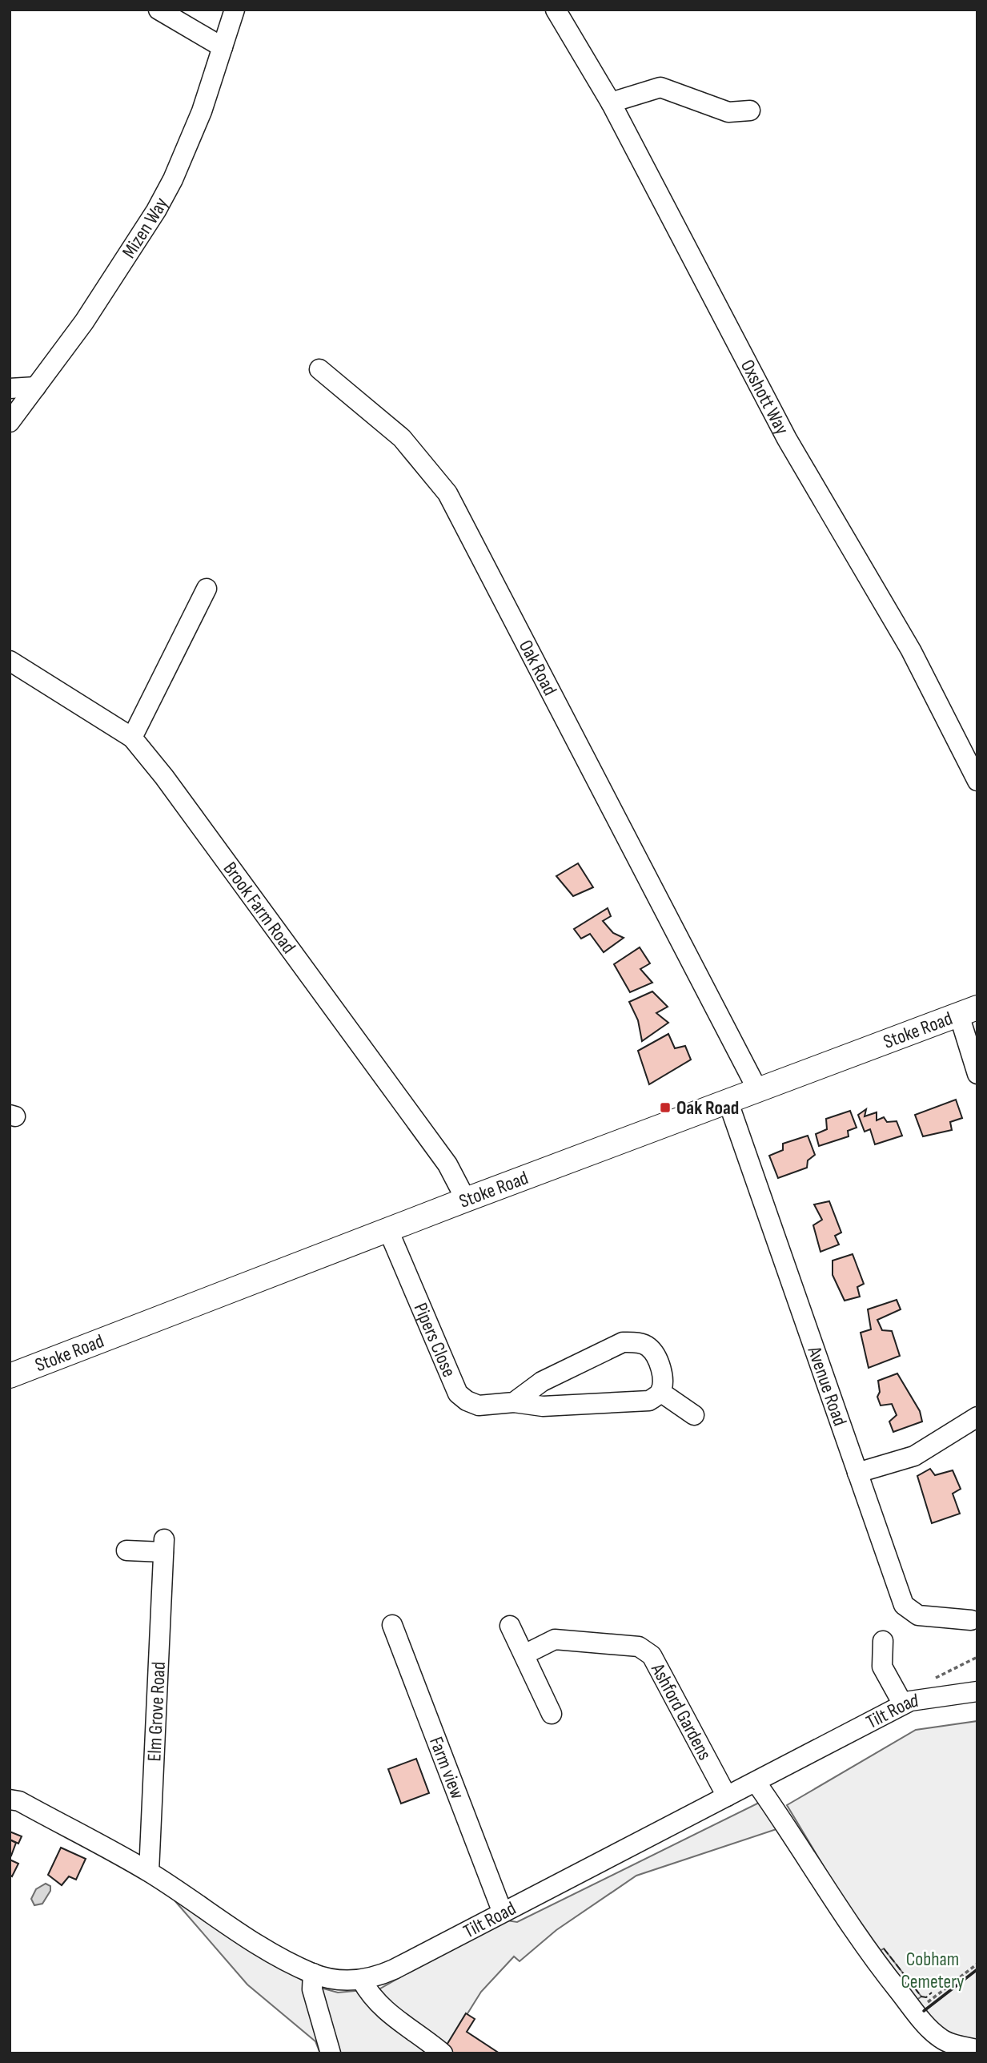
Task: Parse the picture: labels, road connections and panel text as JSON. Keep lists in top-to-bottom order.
{
  "streets": {
    "main road": ["Stoke Road"],
    "street": [
      "Mizen Way",
      "Oxshott Way",
      "Oak Road",
      "Brook Farm Road",
      "Pipers Close",
      "Avenue Road",
      "Ashford Gardens",
      "Elm Grove Road",
      "Tilt Road",
      "Farm view"
    ]
  },
  "crossings": [
    ["Oak Road", "Stoke Road"],
    ["Brook Farm Road", "Stoke Road"],
    ["Stoke Road", "Pipers Close"],
    ["Stoke Road", "Avenue Road"],
    ["Ashford Gardens", "Tilt Road"],
    ["Elm Grove Road", "Tilt Road"],
    ["Tilt Road", "Farm view"]
  ],
  "parks": ["Cobham Cemetery"],
  "places": {
    "transit": ["Oak Road"]
  }
}
